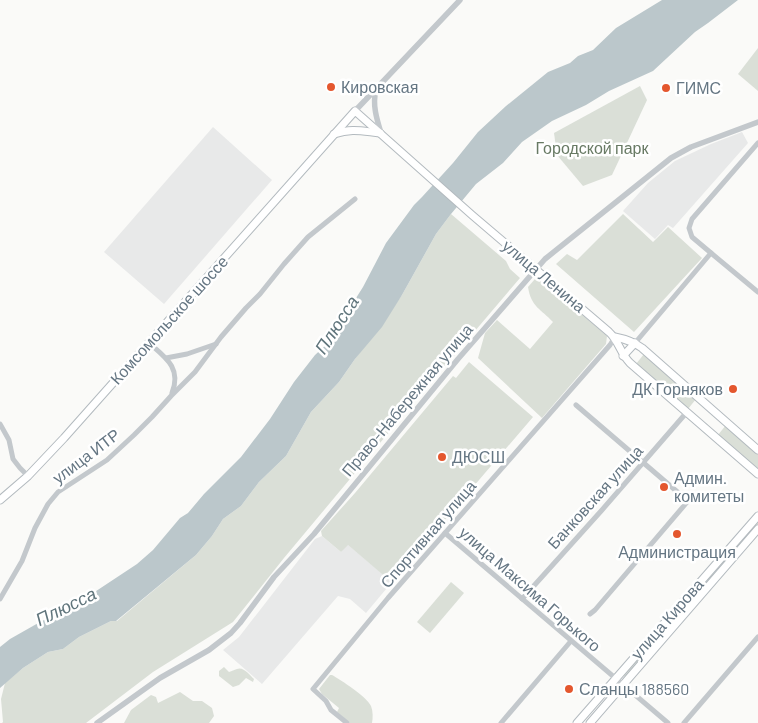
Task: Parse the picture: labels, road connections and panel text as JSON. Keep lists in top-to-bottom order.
{
  "streets": {
    "main road": ["улица Ленина", "Комсомольское шоссе", "улица Кирова"],
    "street": [
      "Право-Набережная улица",
      "улица ИТР",
      "Банковская улица",
      "Спортивная улица",
      "улица Максима Горького"
    ]
  },
  "crossings": [
    ["улица Ленина", "Право-Набережная улица"],
    ["улица Ленина", "Банковская улица"],
    ["улица Ленина", "Спортивная улица"],
    ["Банковская улица", "улица Максима Горького"],
    ["Спортивная улица", "улица Максима Горького"],
    ["улица Максима Горького", "улица Кирова"]
  ],
  "water": ["Плюсса"],
  "parks": ["Городской парк"],
  "places": [
    "Кировская",
    "ГИМС",
    "ДК Горняков",
    "ДЮСШ",
    "Админ. комитеты",
    "Администрация",
    "Сланцы 188560"
  ]
}
